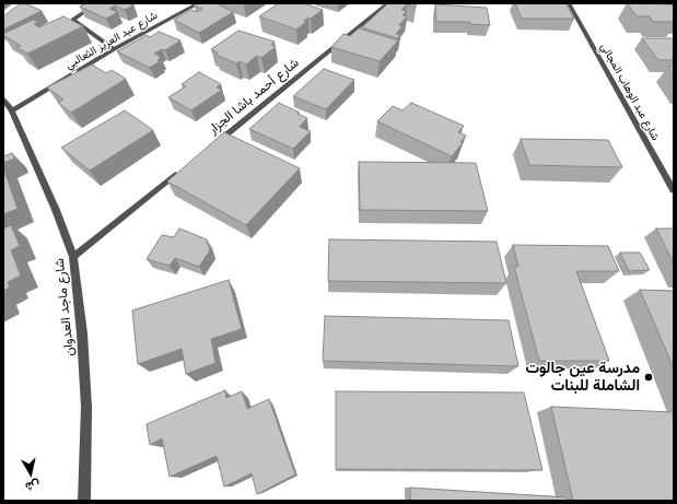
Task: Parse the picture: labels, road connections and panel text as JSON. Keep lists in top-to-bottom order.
{
  "streets": {
    "street": [
      "شارع عبد العزيز الثعالبي",
      "شارع عبد الوهاب المجالي",
      "شارع أحمد باشا الجزار",
      "شارع ماجد العدوان"
    ]
  },
  "crossings": [
    ["شارع عبد العزيز الثعالبي", "شارع ماجد العدوان"]
  ],
  "places": ["مدرسة عين جالوت الشاملة للبنات"],
  "north": "bottom"
}
